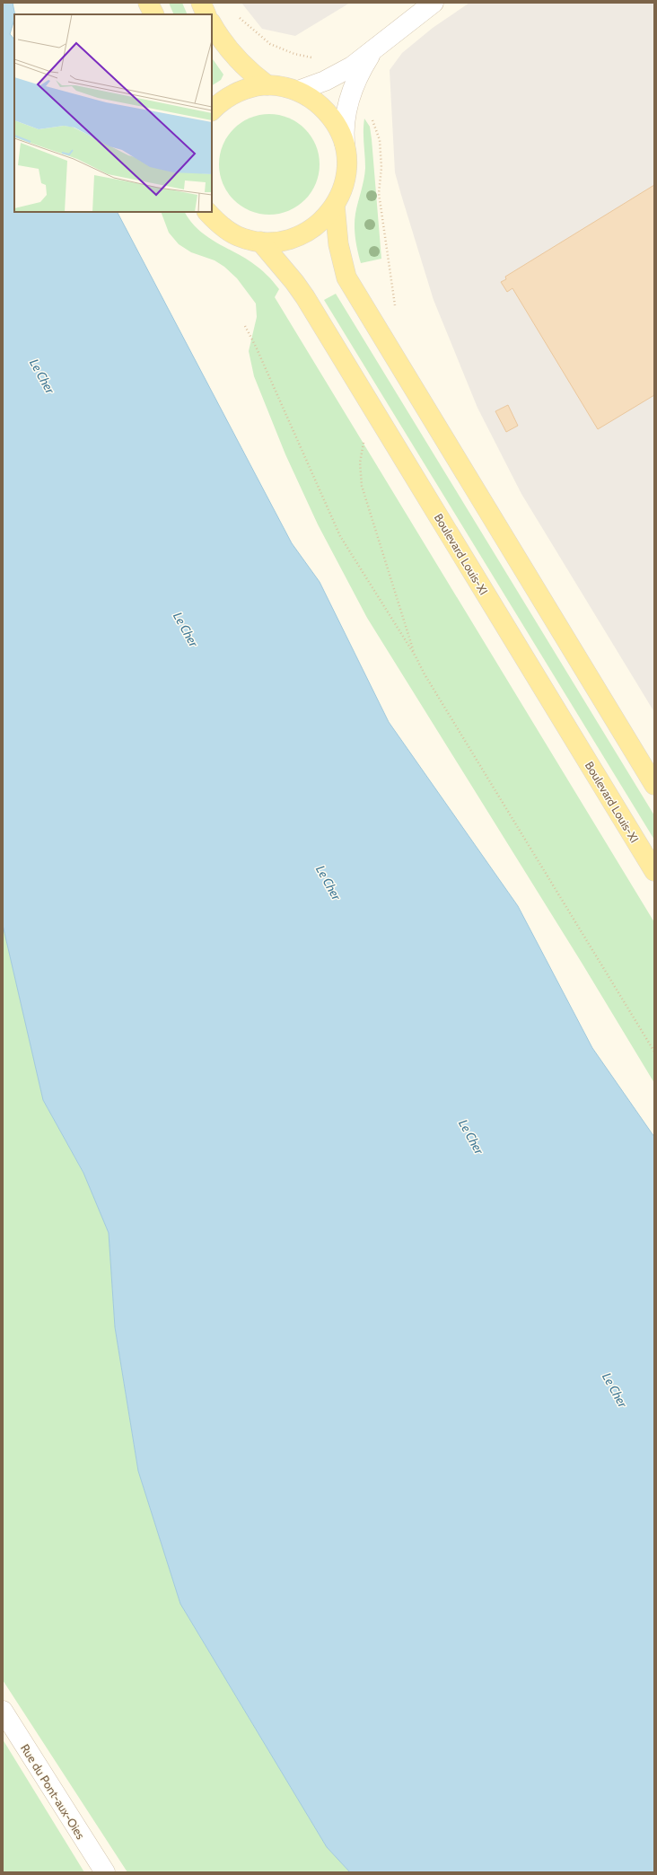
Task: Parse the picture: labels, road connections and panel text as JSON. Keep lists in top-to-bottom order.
{
  "streets": {
    "main road": ["Boulevard Louis-XI"],
    "street": ["Rue du Pont-aux-Oies"]
  },
  "water": ["Le Cher"]
}
